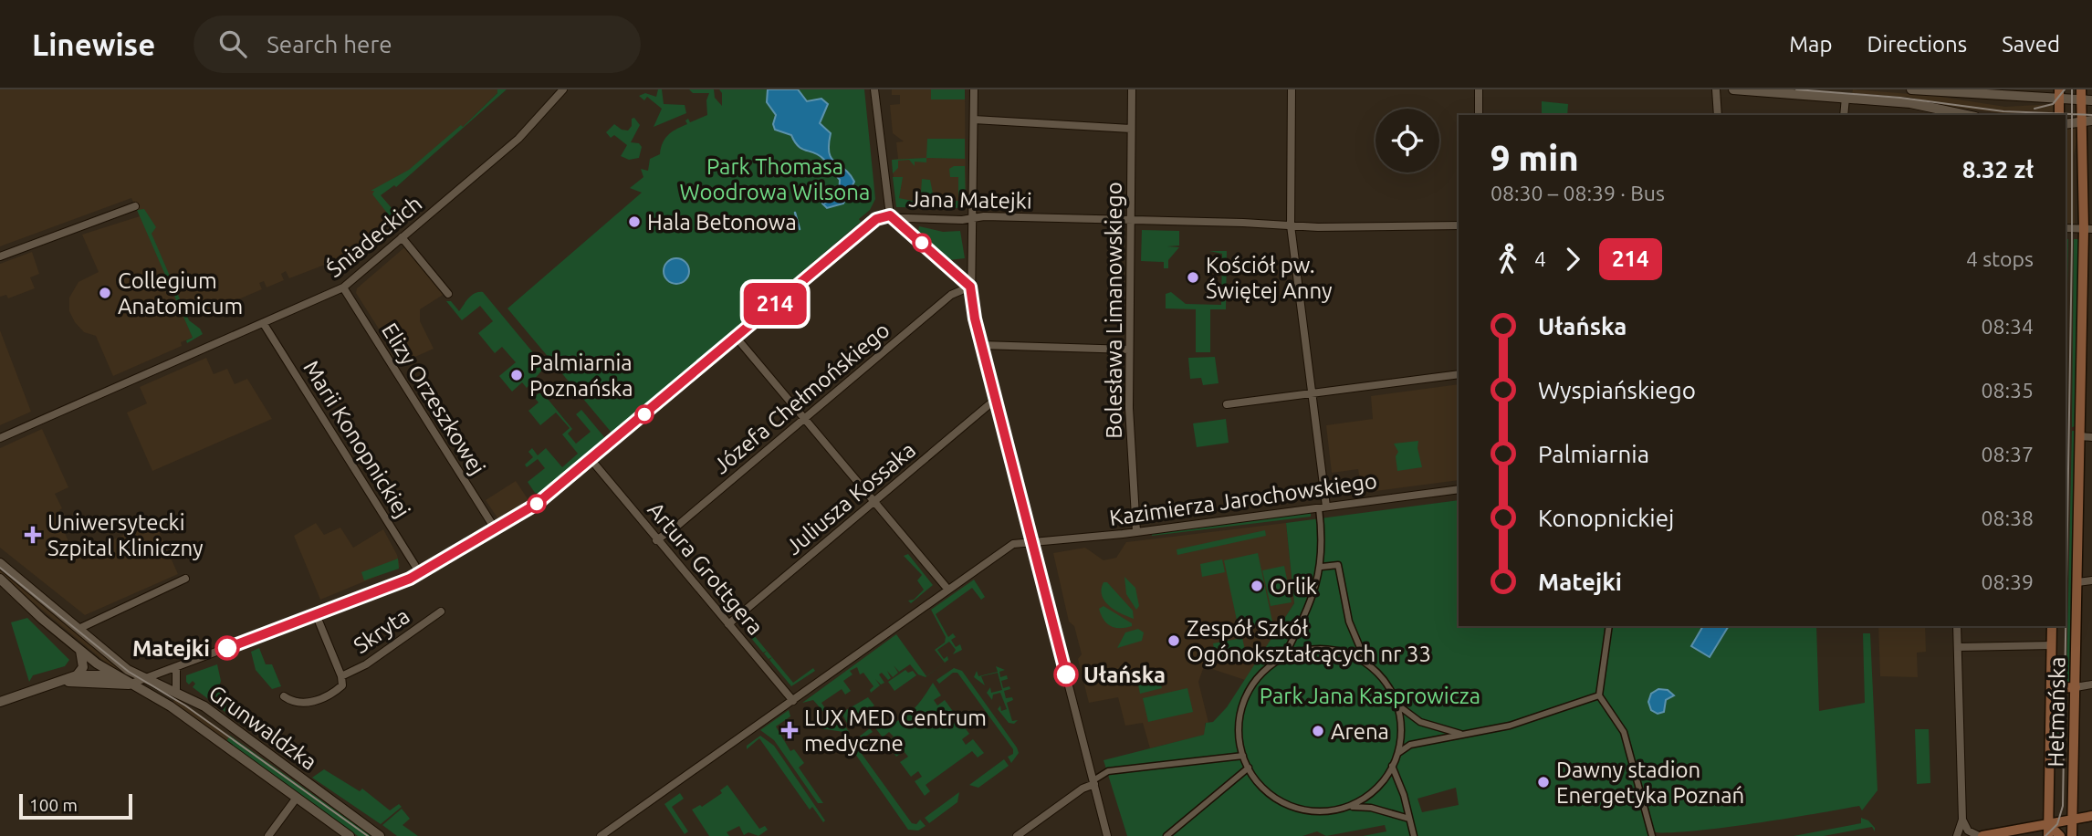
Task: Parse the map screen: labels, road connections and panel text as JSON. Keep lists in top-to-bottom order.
{
  "streets": {
    "main road": ["Hetmańska"],
    "street": [
      "Jana Matejki",
      "Śniadeckich",
      "Bolesława Limanowskiego",
      "Józefa Chełmońskiego",
      "Elizy Orzeszkowej",
      "Marii Konopnickiej",
      "Juliusza Kossaka",
      "Kazimierza Jarochowskiego",
      "Artura Grottgera",
      "Skryta",
      "Grunwaldzka"
    ]
  },
  "crossings": [
    ["Jana Matejki", "Bolesława Limanowskiego"],
    ["Jana Matejki", "Elizy Orzeszkowej"],
    ["Jana Matejki", "Marii Konopnickiej"],
    ["Jana Matejki", "Artura Grottgera"],
    ["Jana Matejki", "Skryta"],
    ["Jana Matejki", "Grunwaldzka"],
    ["Śniadeckich", "Elizy Orzeszkowej"],
    ["Śniadeckich", "Marii Konopnickiej"],
    ["Bolesława Limanowskiego", "Kazimierza Jarochowskiego"],
    ["Józefa Chełmońskiego", "Artura Grottgera"],
    ["Juliusza Kossaka", "Artura Grottgera"]
  ],
  "parks": ["Park Thomasa Woodrowa Wilsona", "Park Jana Kasprowicza"],
  "places": {
    "other": [
      "Hala Betonowa",
      "Kościół pw. Świętej Anny",
      "Collegium Anatomicum",
      "Palmiarnia Poznańska",
      "Orlik",
      "Zespół Szkół Ogónokształcących nr 33",
      "Matejki",
      "Ułańska",
      "Arena",
      "Dawny stadion Energetyka Poznań"
    ],
    "health": ["Uniwersytecki Szpital Kliniczny", "LUX MED Centrum medyczne"]
  },
  "lines": ["bus line 214"],
  "scale_bar": "100 m",
  "page": {
    "header": "Linewise",
    "search": "Search here",
    "nav": ["Map", "Directions", "Saved"],
    "on_map": "214",
    "heading": ["9 min", "08:30 – 08:39 · Bus", "8.32 zł"],
    "legs": ["4", "214", "4 stops"],
    "list": [
      {
        "name": "Ułańska",
        "value": "08:34"
      },
      {
        "name": "Wyspiańskiego",
        "value": "08:35"
      },
      {
        "name": "Palmiarnia",
        "value": "08:37"
      },
      {
        "name": "Konopnickiej",
        "value": "08:38"
      },
      {
        "name": "Matejki",
        "value": "08:39"
      }
    ],
    "scale": "100 m"
  }
}
